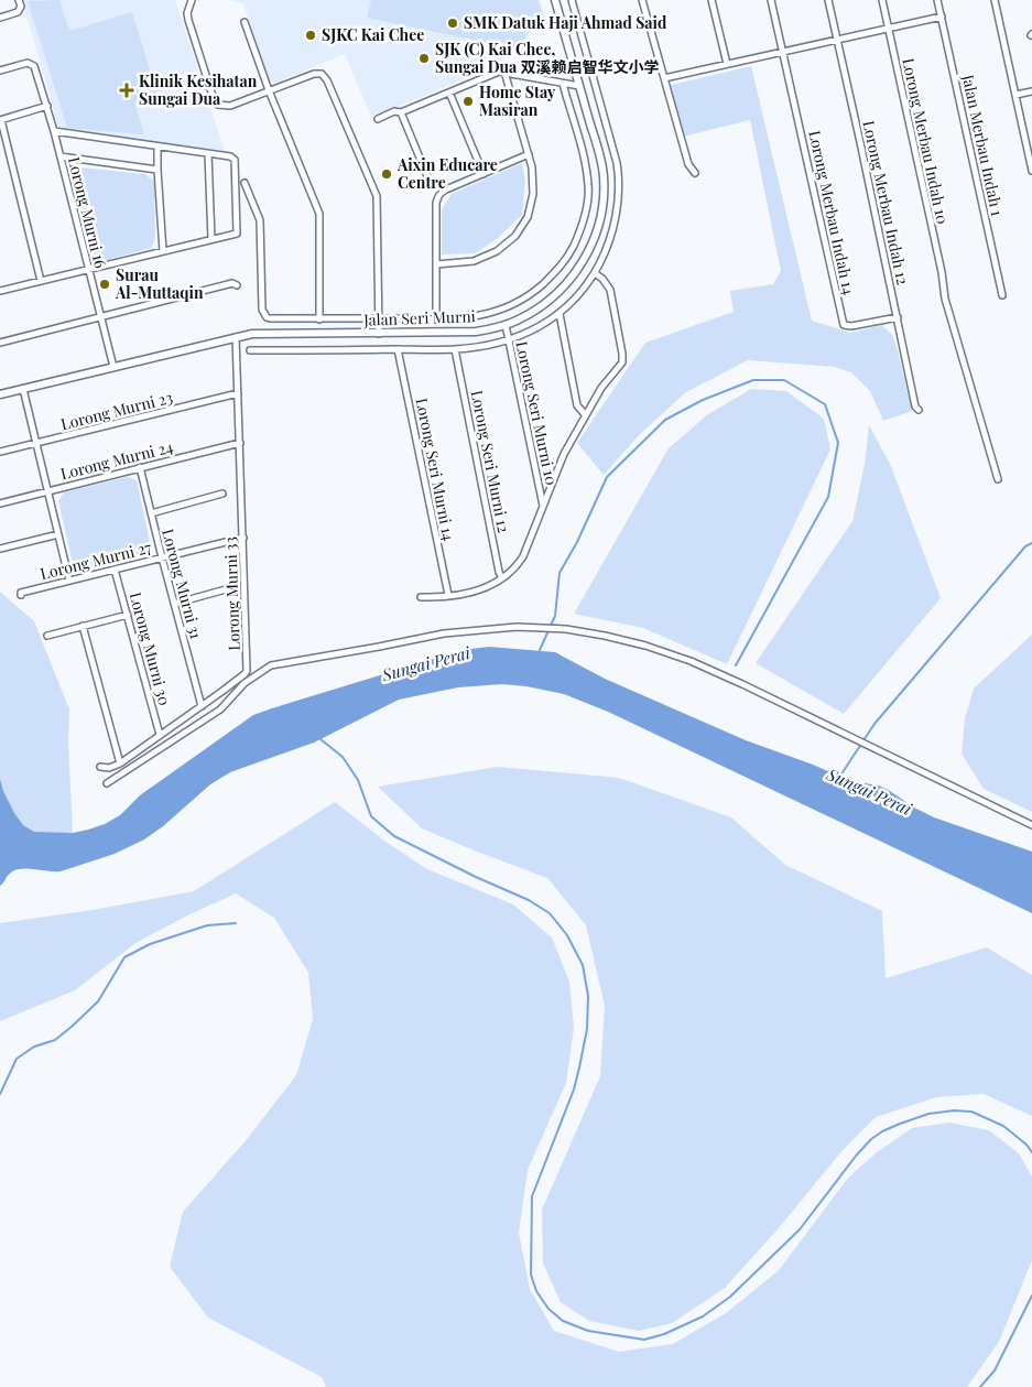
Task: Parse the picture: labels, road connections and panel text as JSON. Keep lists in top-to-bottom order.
{
  "streets": {
    "street": [
      "Lorong Merbau Indah 10",
      "Jalan Merbau Indah 1",
      "Lorong Merbau Indah 12",
      "Lorong Murni 16",
      "Lorong Merbau Indah 14",
      "Jalan Seri Murni",
      "Lorong Murni 23",
      "Lorong Seri Murni 10",
      "Lorong Murni 24",
      "Lorong Seri Murni 12",
      "Lorong Seri Murni 14",
      "Lorong Murni 27",
      "Lorong Murni 31",
      "Lorong Murni 33",
      "Lorong Murni 30"
    ]
  },
  "crossings": [
    ["Lorong Merbau Indah 12", "Lorong Merbau Indah 14"],
    ["Lorong Murni 16", "Jalan Seri Murni"],
    ["Jalan Seri Murni", "Lorong Seri Murni 10"],
    ["Jalan Seri Murni", "Lorong Murni 33"],
    ["Lorong Murni 23", "Lorong Murni 33"],
    ["Lorong Murni 24", "Lorong Murni 31"],
    ["Lorong Murni 24", "Lorong Murni 33"],
    ["Lorong Murni 27", "Lorong Murni 31"],
    ["Lorong Murni 27", "Lorong Murni 33"],
    ["Lorong Murni 27", "Lorong Murni 30"],
    ["Lorong Murni 31", "Lorong Murni 33"],
    ["Lorong Murni 33", "Lorong Murni 30"]
  ],
  "water": ["Sungai Perai"],
  "places": {
    "other": [
      "SMK Datuk Haji Ahmad Said",
      "SJKC Kai Chee",
      "SJK (C) Kai Chee, Sungai Dua 双溪赖启智华文小学",
      "Home Stay Masiran",
      "Aixin Educare Centre",
      "Surau Al-Muttaqin"
    ],
    "health": ["Klinik Kesihatan Sungai Dua"]
  }
}
